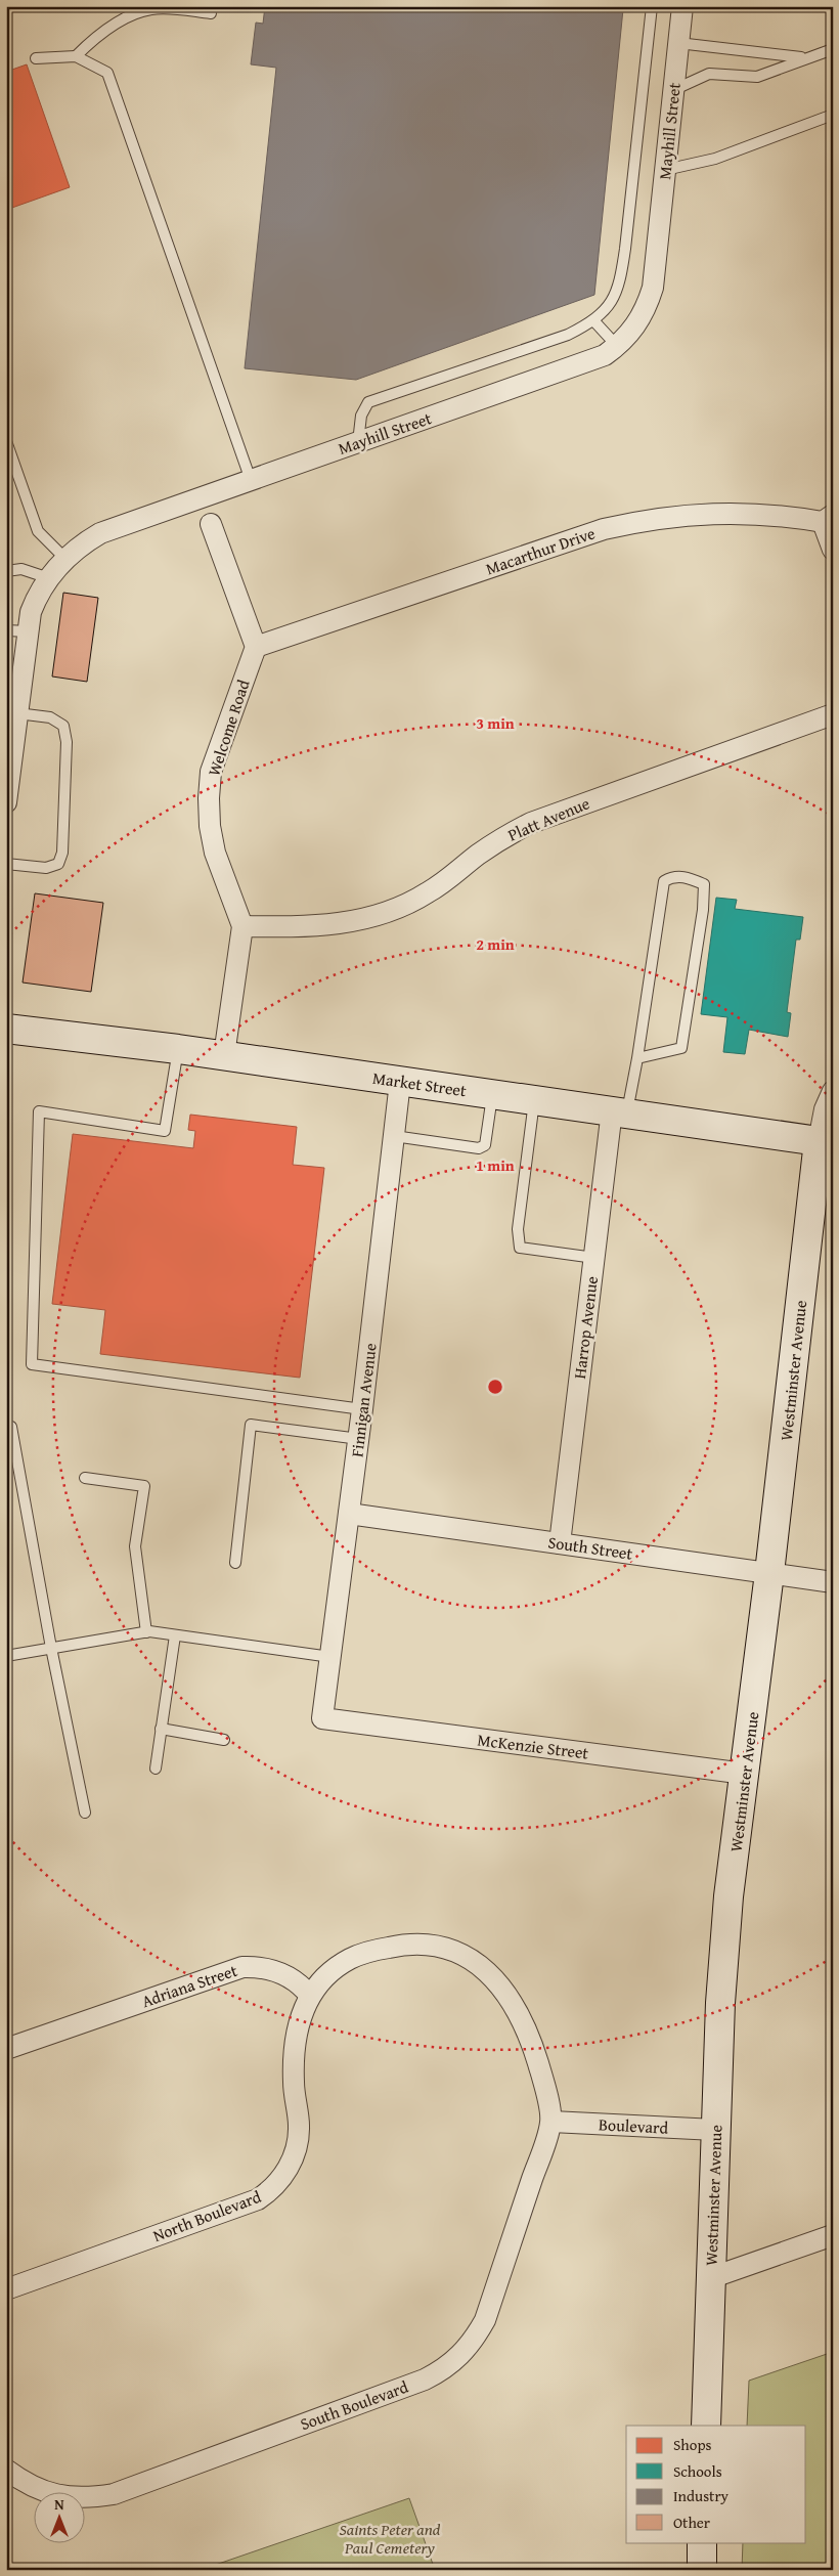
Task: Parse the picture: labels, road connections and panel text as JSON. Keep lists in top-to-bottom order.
{
  "streets": {
    "street": [
      "Mayhill Street",
      "Macarthur Drive",
      "Welcome Road",
      "Platt Avenue",
      "Market Street",
      "Harrop Avenue",
      "Westminster Avenue",
      "Finnigan Avenue",
      "South Street",
      "McKenzie Street",
      "Adriana Street",
      "Boulevard",
      "North Boulevard",
      "South Boulevard"
    ]
  },
  "crossings": [
    ["Macarthur Drive", "Welcome Road"],
    ["Welcome Road", "Platt Avenue"],
    ["Welcome Road", "Market Street"],
    ["Market Street", "Harrop Avenue"],
    ["Market Street", "Westminster Avenue"],
    ["Market Street", "Finnigan Avenue"],
    ["Harrop Avenue", "South Street"],
    ["Westminster Avenue", "South Street"],
    ["Westminster Avenue", "McKenzie Street"],
    ["Westminster Avenue", "Boulevard"],
    ["Finnigan Avenue", "South Street"],
    ["Finnigan Avenue", "McKenzie Street"],
    ["Adriana Street", "North Boulevard"],
    ["Boulevard", "South Boulevard"]
  ],
  "parks": ["Saints Peter and Paul Cemetery"],
  "legend": [
    "Shops",
    "Schools",
    "Industry",
    "Other"
  ],
  "north": "top",
  "rings": ["3 min", "2 min", "1 min"]
}
